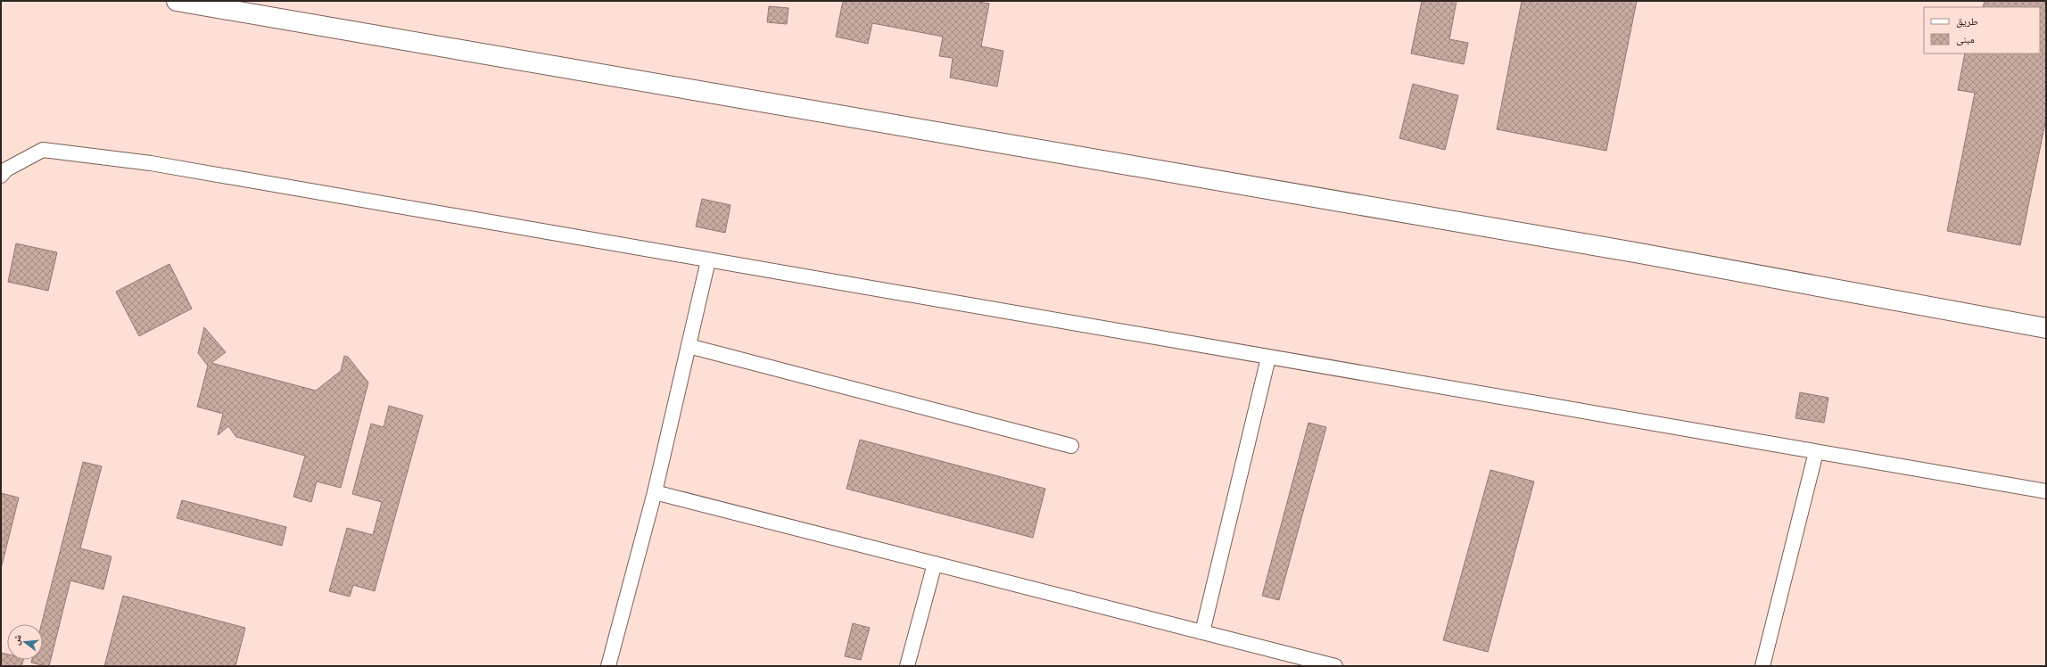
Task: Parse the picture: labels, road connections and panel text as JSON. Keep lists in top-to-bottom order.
{
  "legend": ["طريق", "مبنى"],
  "north": "left"
}
